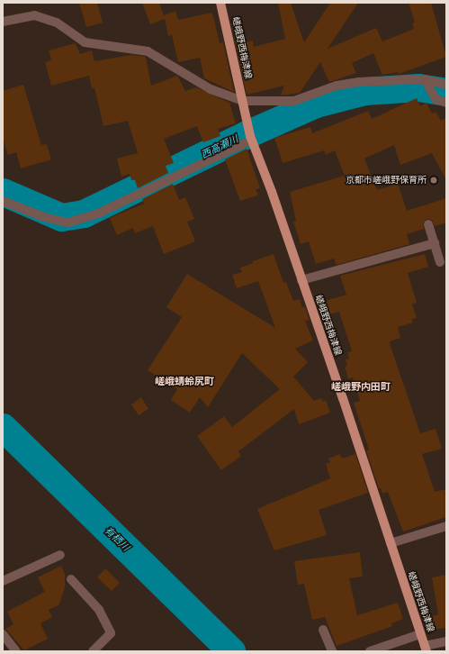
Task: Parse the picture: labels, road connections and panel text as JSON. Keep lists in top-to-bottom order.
{
  "streets": {
    "main road": ["嵯峨野西梅津線"]
  },
  "districts": ["嵯峨蜻蛉尻町", "嵯峨野内田町"],
  "water": ["西高瀬川", "有栖川"],
  "places": ["京都市嵯峨野保育所"]
}
